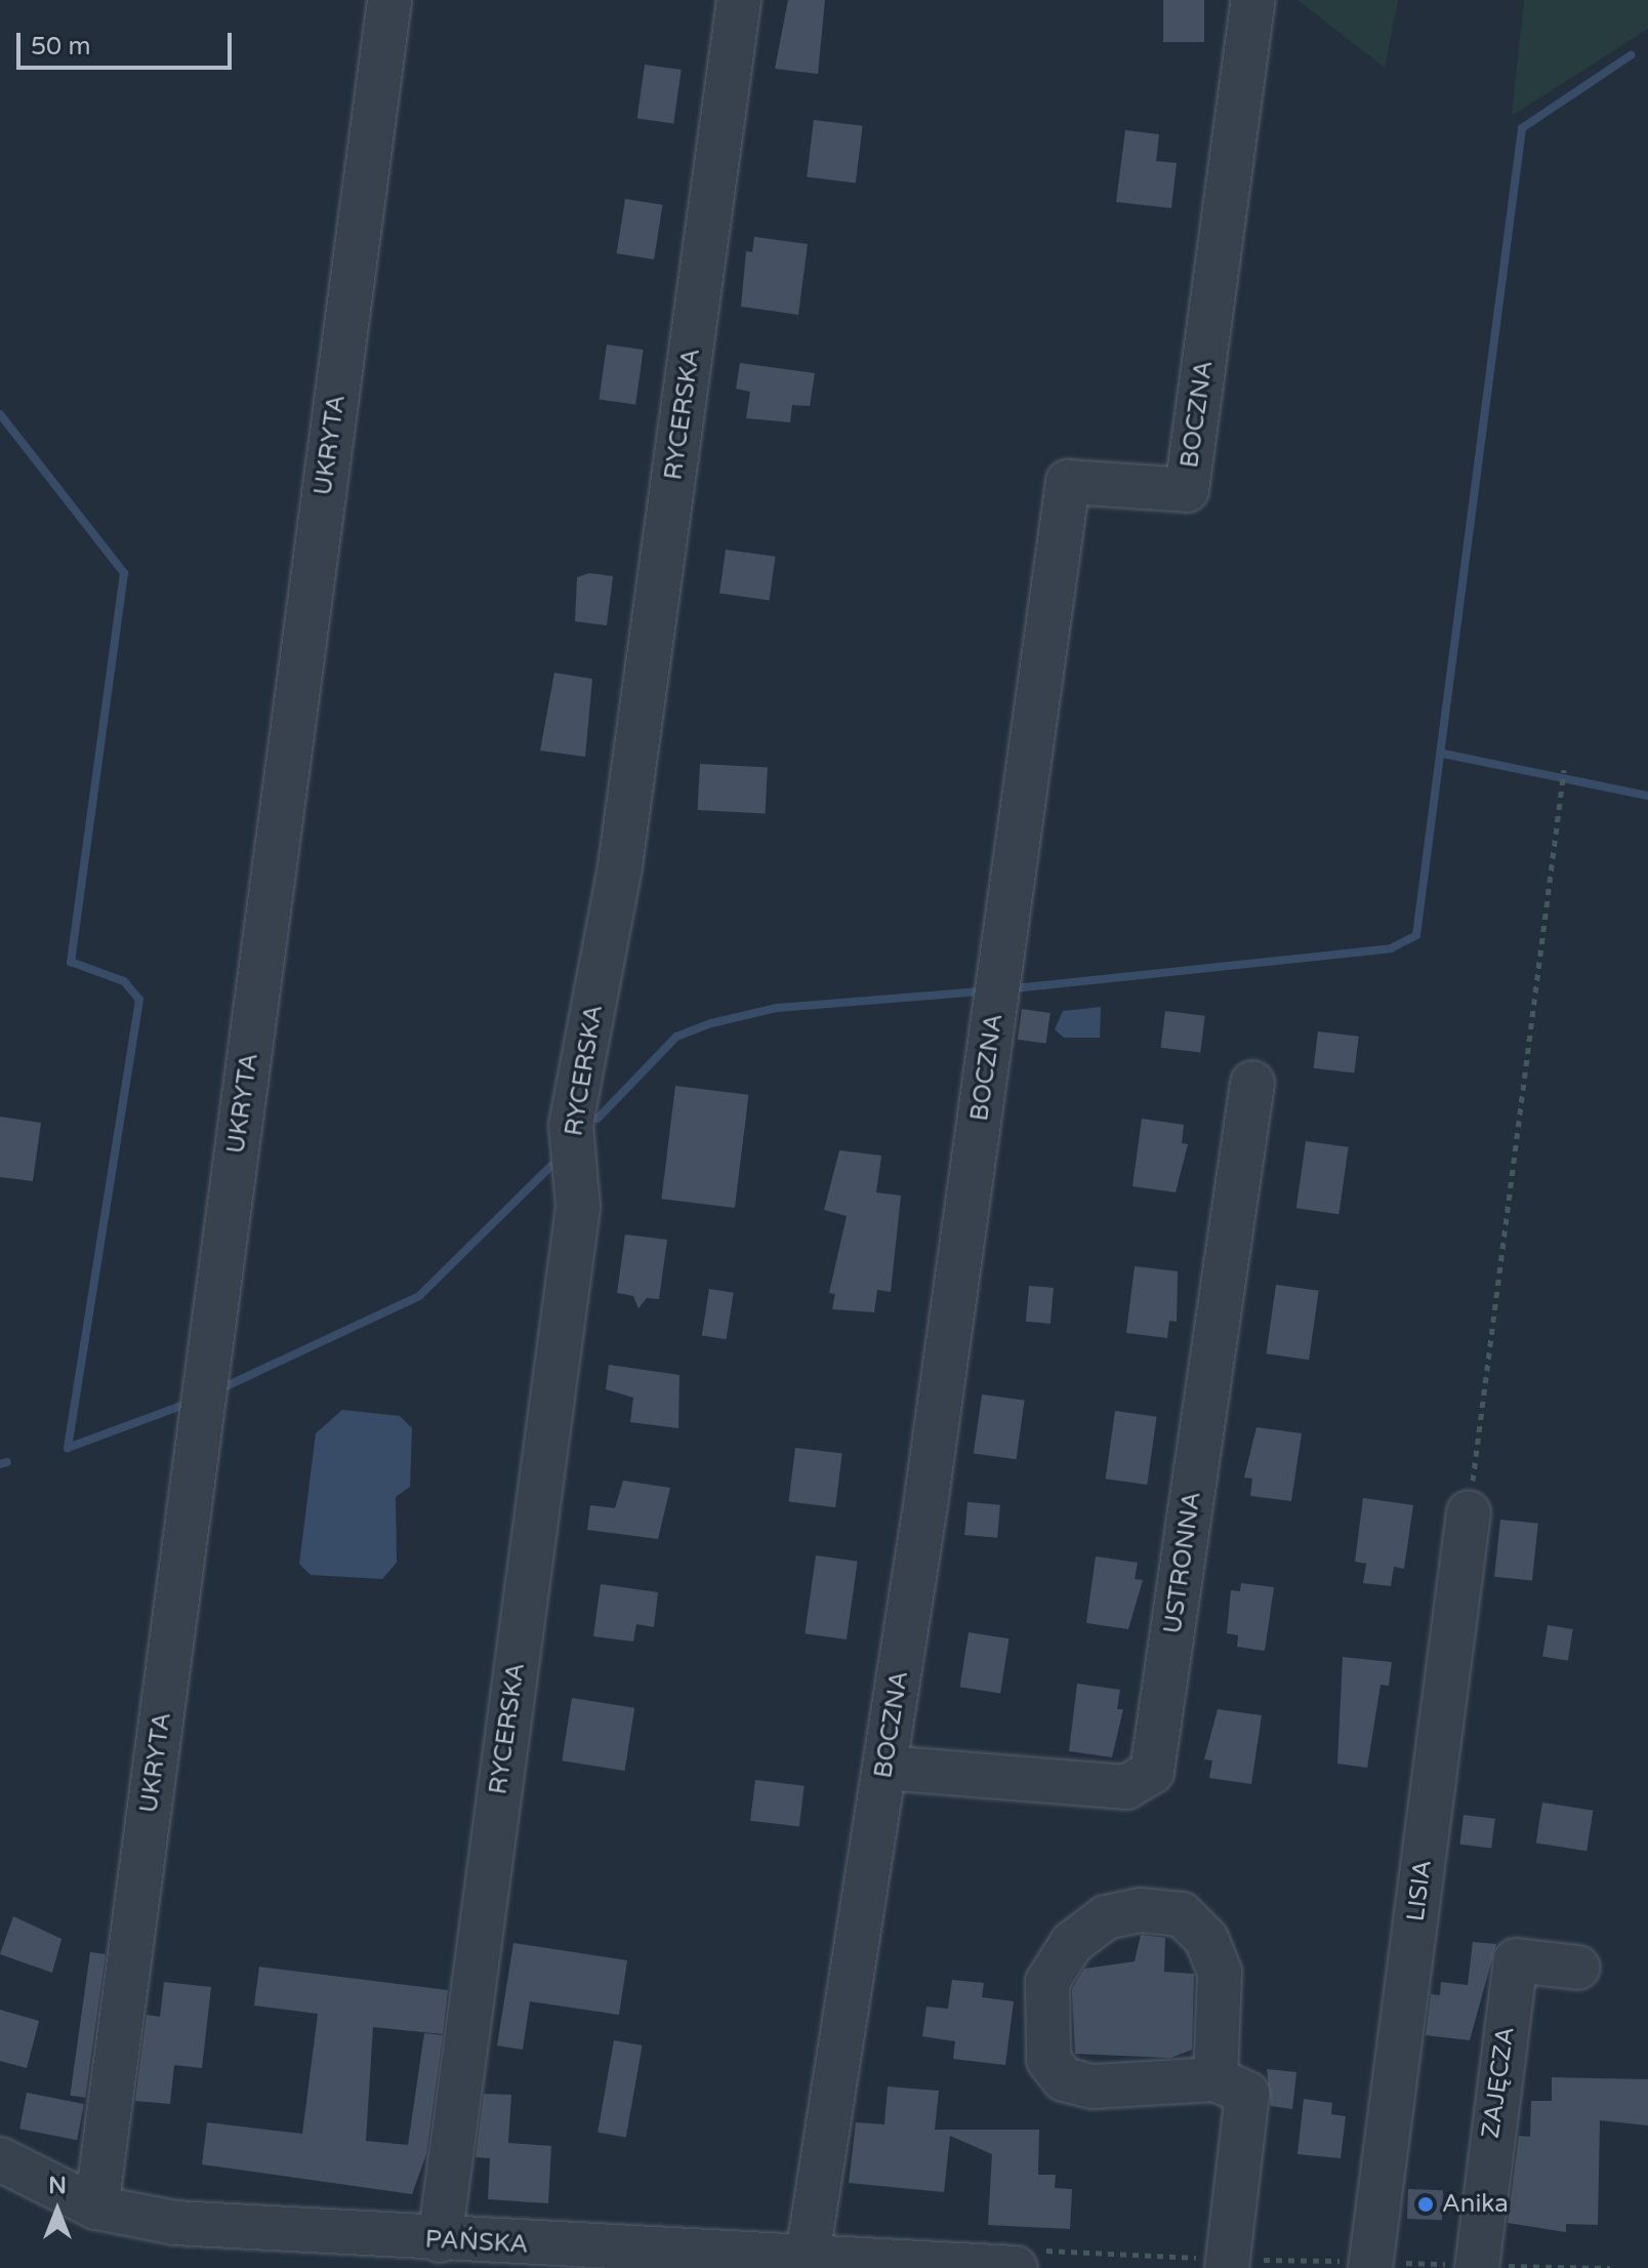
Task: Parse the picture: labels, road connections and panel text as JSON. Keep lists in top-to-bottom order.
{
  "streets": {
    "street": [
      "RYCERSKA",
      "BOCZNA",
      "UKRYTA",
      "USTRONNA",
      "LISIA",
      "ZAJĘCZA",
      "PAŃSKA"
    ]
  },
  "crossings": [
    ["RYCERSKA", "PAŃSKA"],
    ["BOCZNA", "USTRONNA"],
    ["BOCZNA", "PAŃSKA"],
    ["UKRYTA", "PAŃSKA"]
  ],
  "places": ["Anika"],
  "scale_bar": "50 m",
  "north": "top"
}
